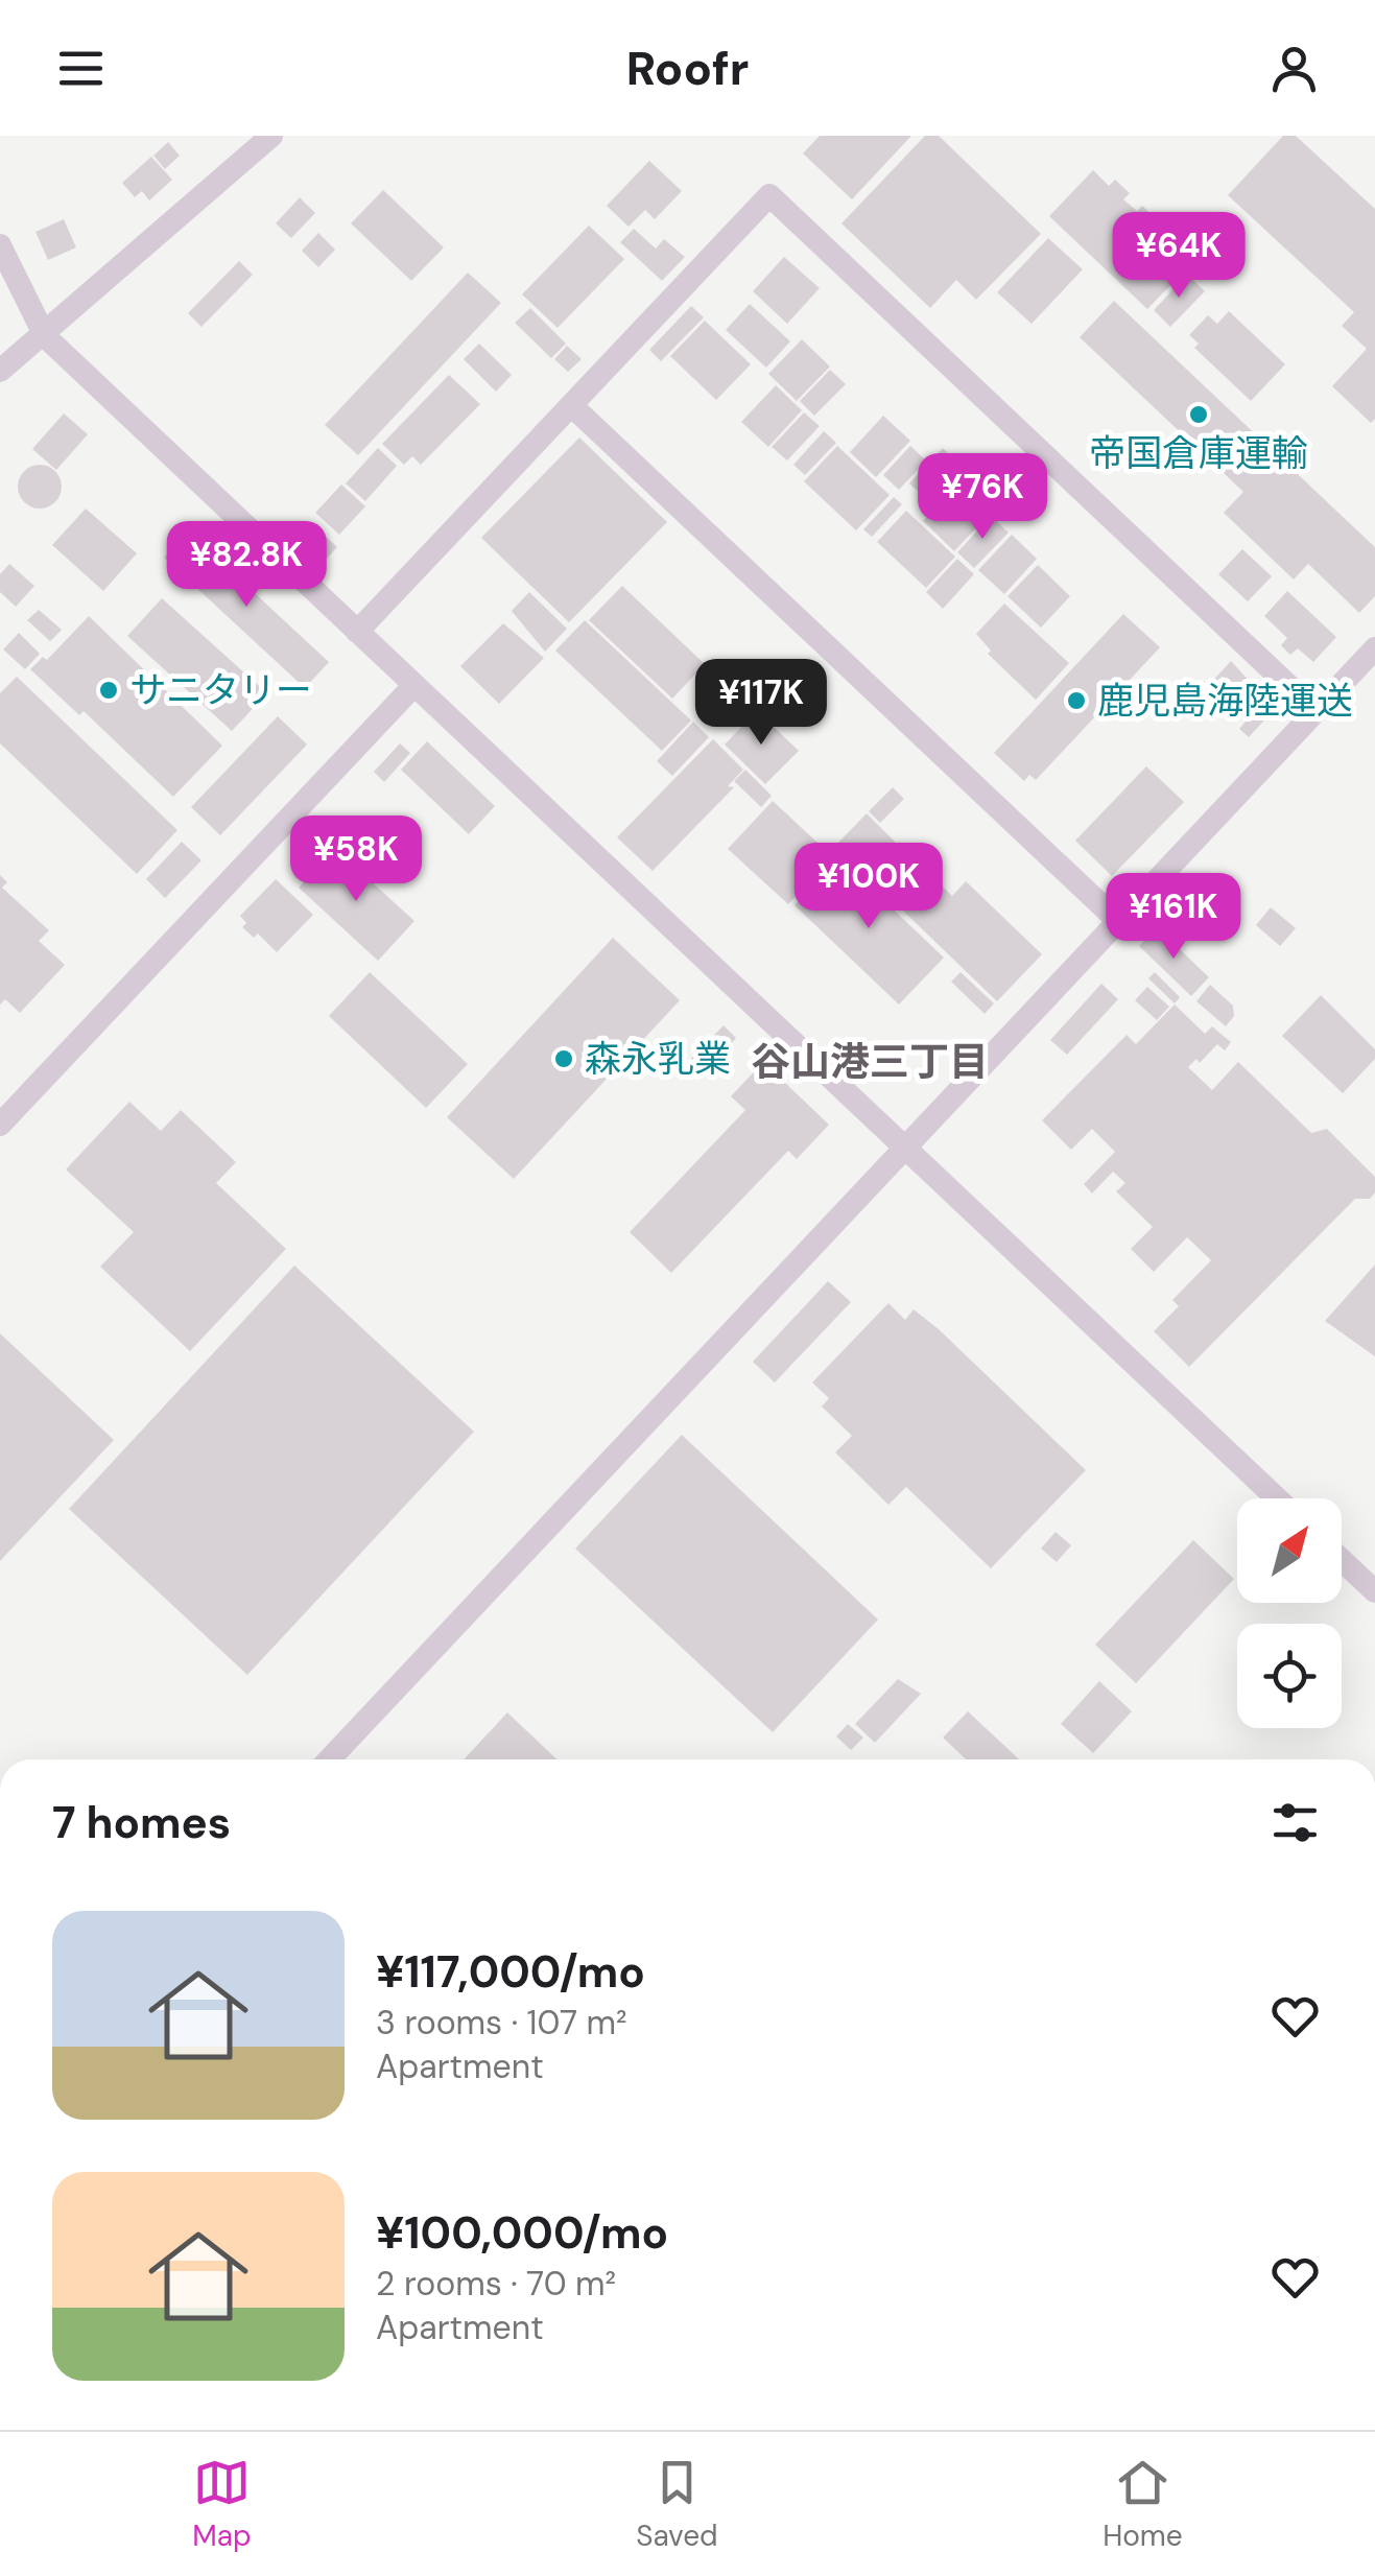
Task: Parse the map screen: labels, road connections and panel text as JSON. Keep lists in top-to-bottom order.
{
  "districts": ["谷山港三丁目"],
  "places": [
    "帝国倉庫運輸",
    "サニタリー",
    "鹿児島海陸運送",
    "森永乳業"
  ],
  "north": "top right",
  "page": {
    "header": "Roofr",
    "price": [
      "¥64K",
      "¥76K",
      "¥82.8K",
      "¥117K",
      "¥58K",
      "¥100K",
      "¥161K"
    ],
    "heading": "7 homes",
    "list": [
      {
        "name": "¥117,000/mo",
        "note": "3 rooms · 107 m² · Apartment"
      },
      {
        "name": "¥100,000/mo",
        "note": "2 rooms · 70 m² · Apartment"
      }
    ],
    "tabs": ["Map", "Saved", "Home"]
  }
}
